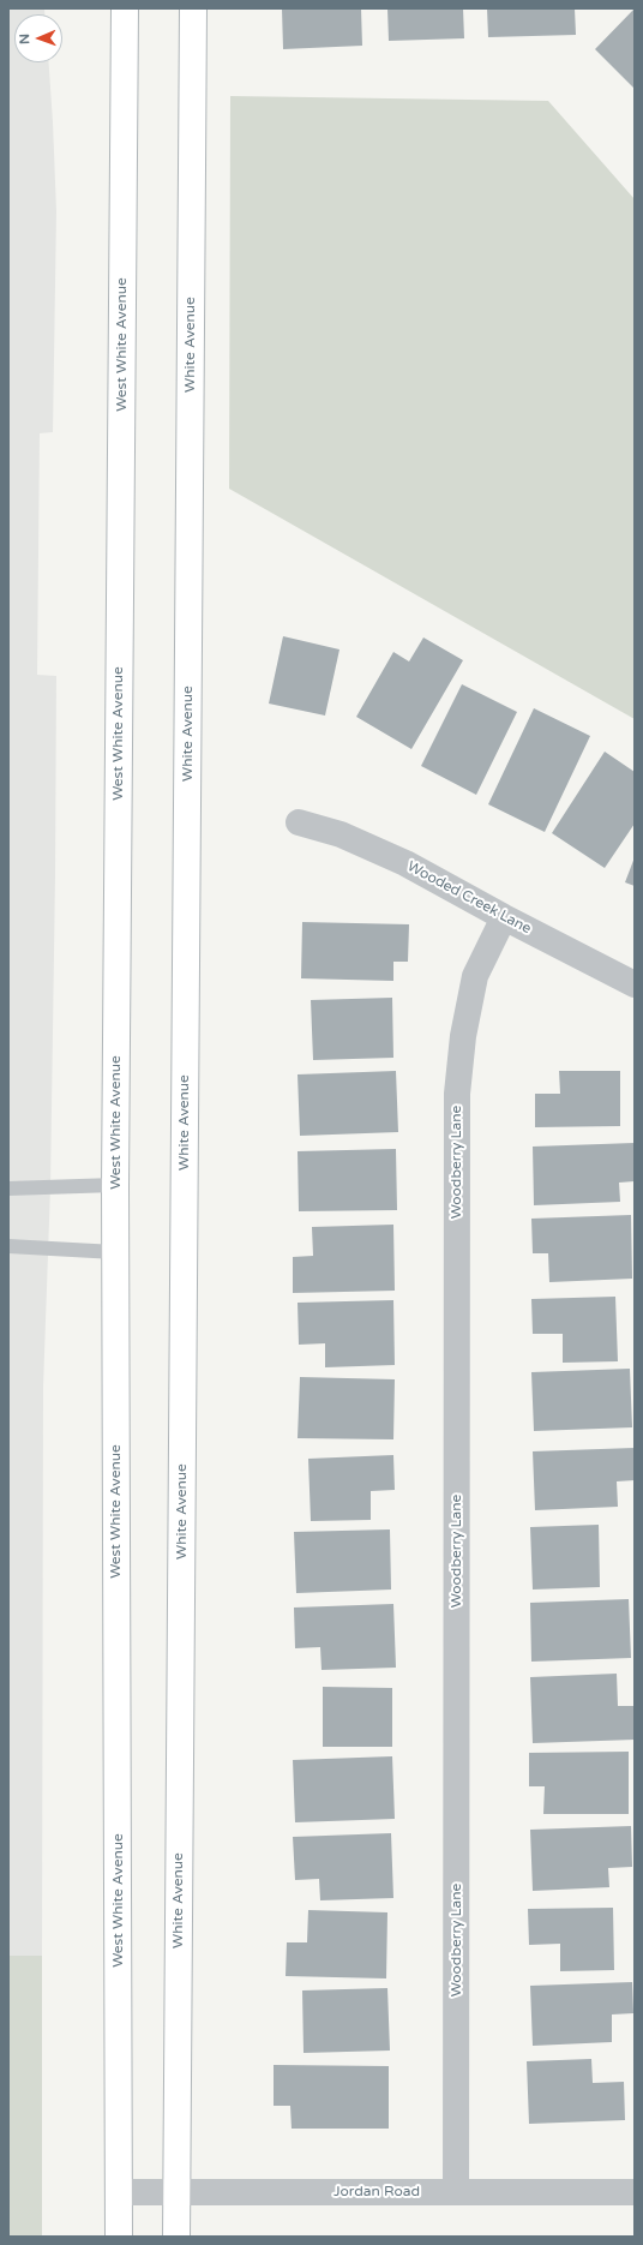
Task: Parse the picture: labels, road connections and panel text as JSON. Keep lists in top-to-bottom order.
{
  "streets": {
    "main road": ["West White Avenue", "White Avenue"],
    "street": ["Wooded Creek Lane", "Woodberry Lane", "Jordan Road"]
  },
  "crossings": [
    ["West White Avenue", "Jordan Road"],
    ["White Avenue", "Jordan Road"],
    ["Wooded Creek Lane", "Woodberry Lane"],
    ["Woodberry Lane", "Jordan Road"]
  ],
  "north": "left"
}
